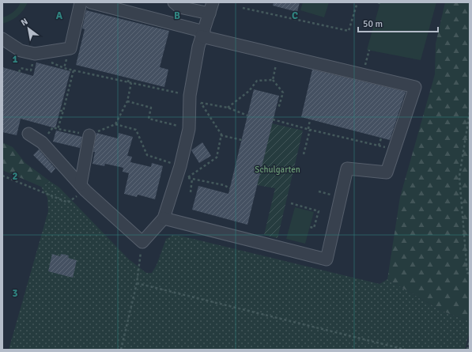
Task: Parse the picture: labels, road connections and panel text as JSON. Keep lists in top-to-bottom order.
{
  "parks": ["Schulgarten"],
  "scale_bar": "50 m",
  "north": "top left",
  "grid": {
    "columns": ["A", "B", "C"],
    "rows": ["1", "2", "3"]
  }
}
